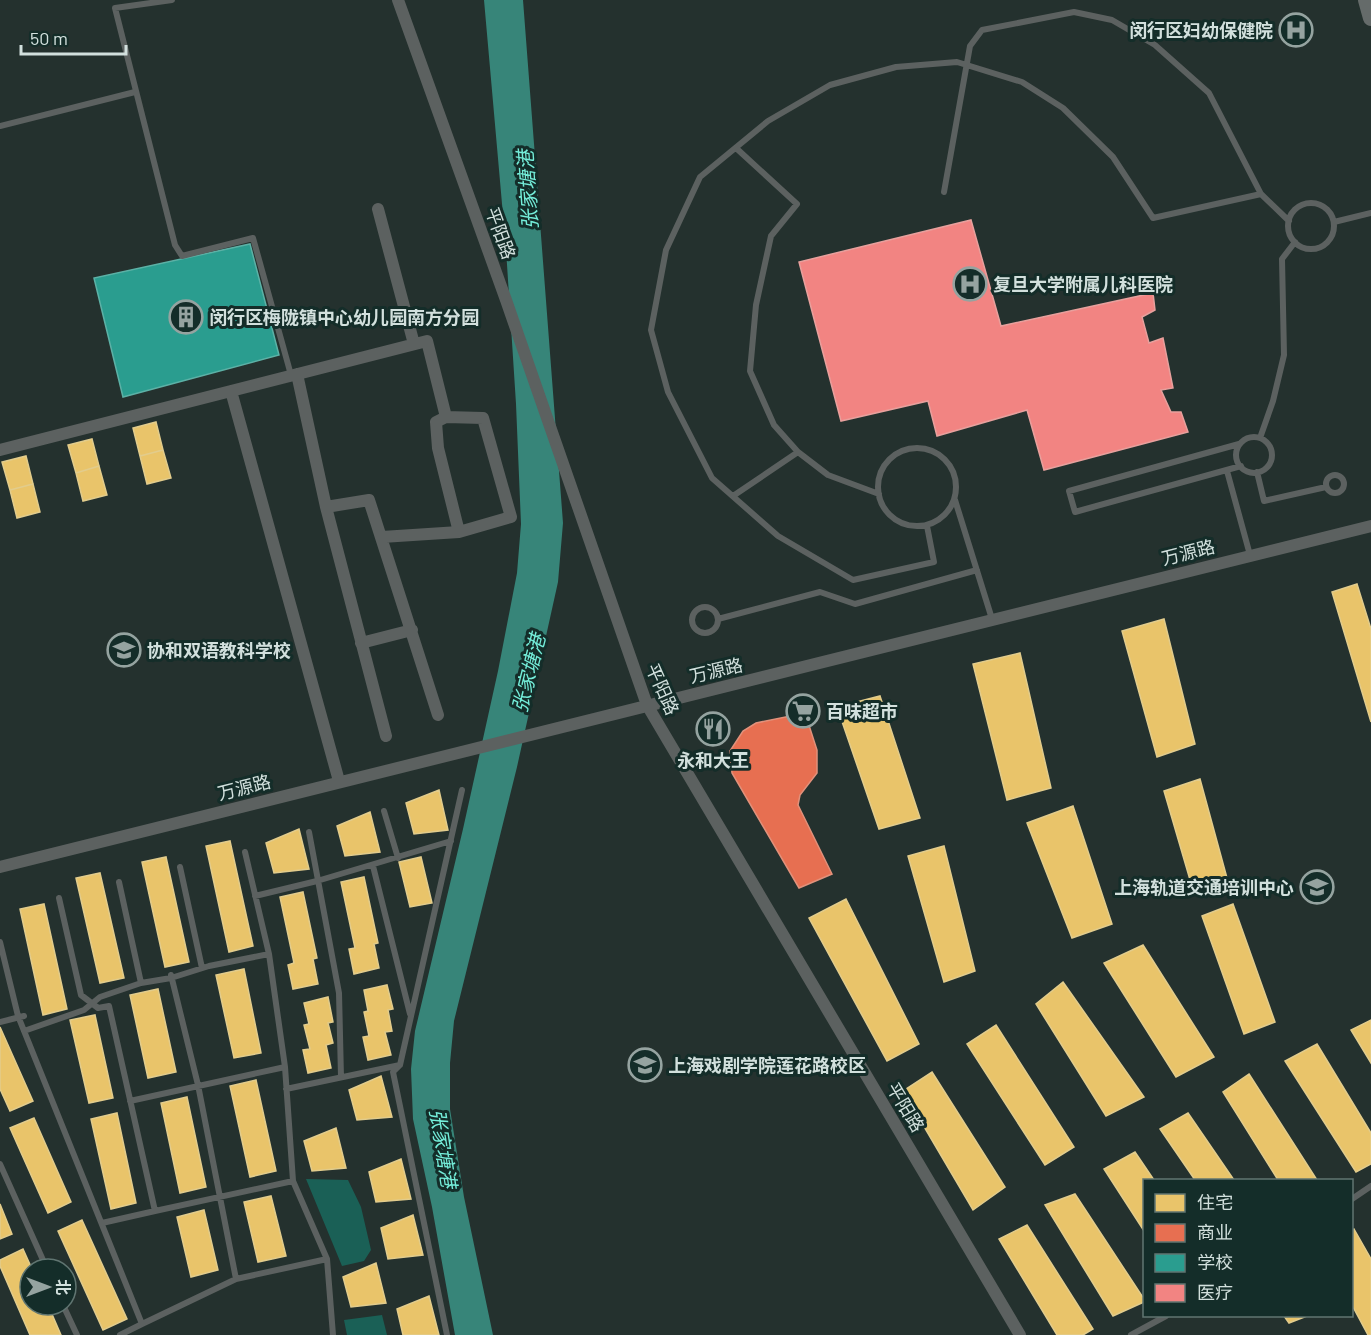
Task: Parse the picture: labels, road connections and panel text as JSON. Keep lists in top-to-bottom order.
{
  "streets": {
    "street": ["平阳路", "万源路"]
  },
  "crossings": [
    ["平阳路", "万源路"]
  ],
  "water": ["张家塘港"],
  "places": {
    "hospital": ["闵行区妇幼保健院", "复旦大学附属儿科医院"],
    "building": ["闵行区梅陇镇中心幼儿园南方分园"],
    "school or university": ["协和双语教科学校", "上海轨道交通培训中心", "上海戏剧学院莲花路校区"],
    "supermarket": ["百味超市"],
    "restaurant": ["永和大王"]
  },
  "legend": [
    "住宅",
    "商业",
    "学校",
    "医疗"
  ],
  "scale_bar": "50 m",
  "north": "right"
}
